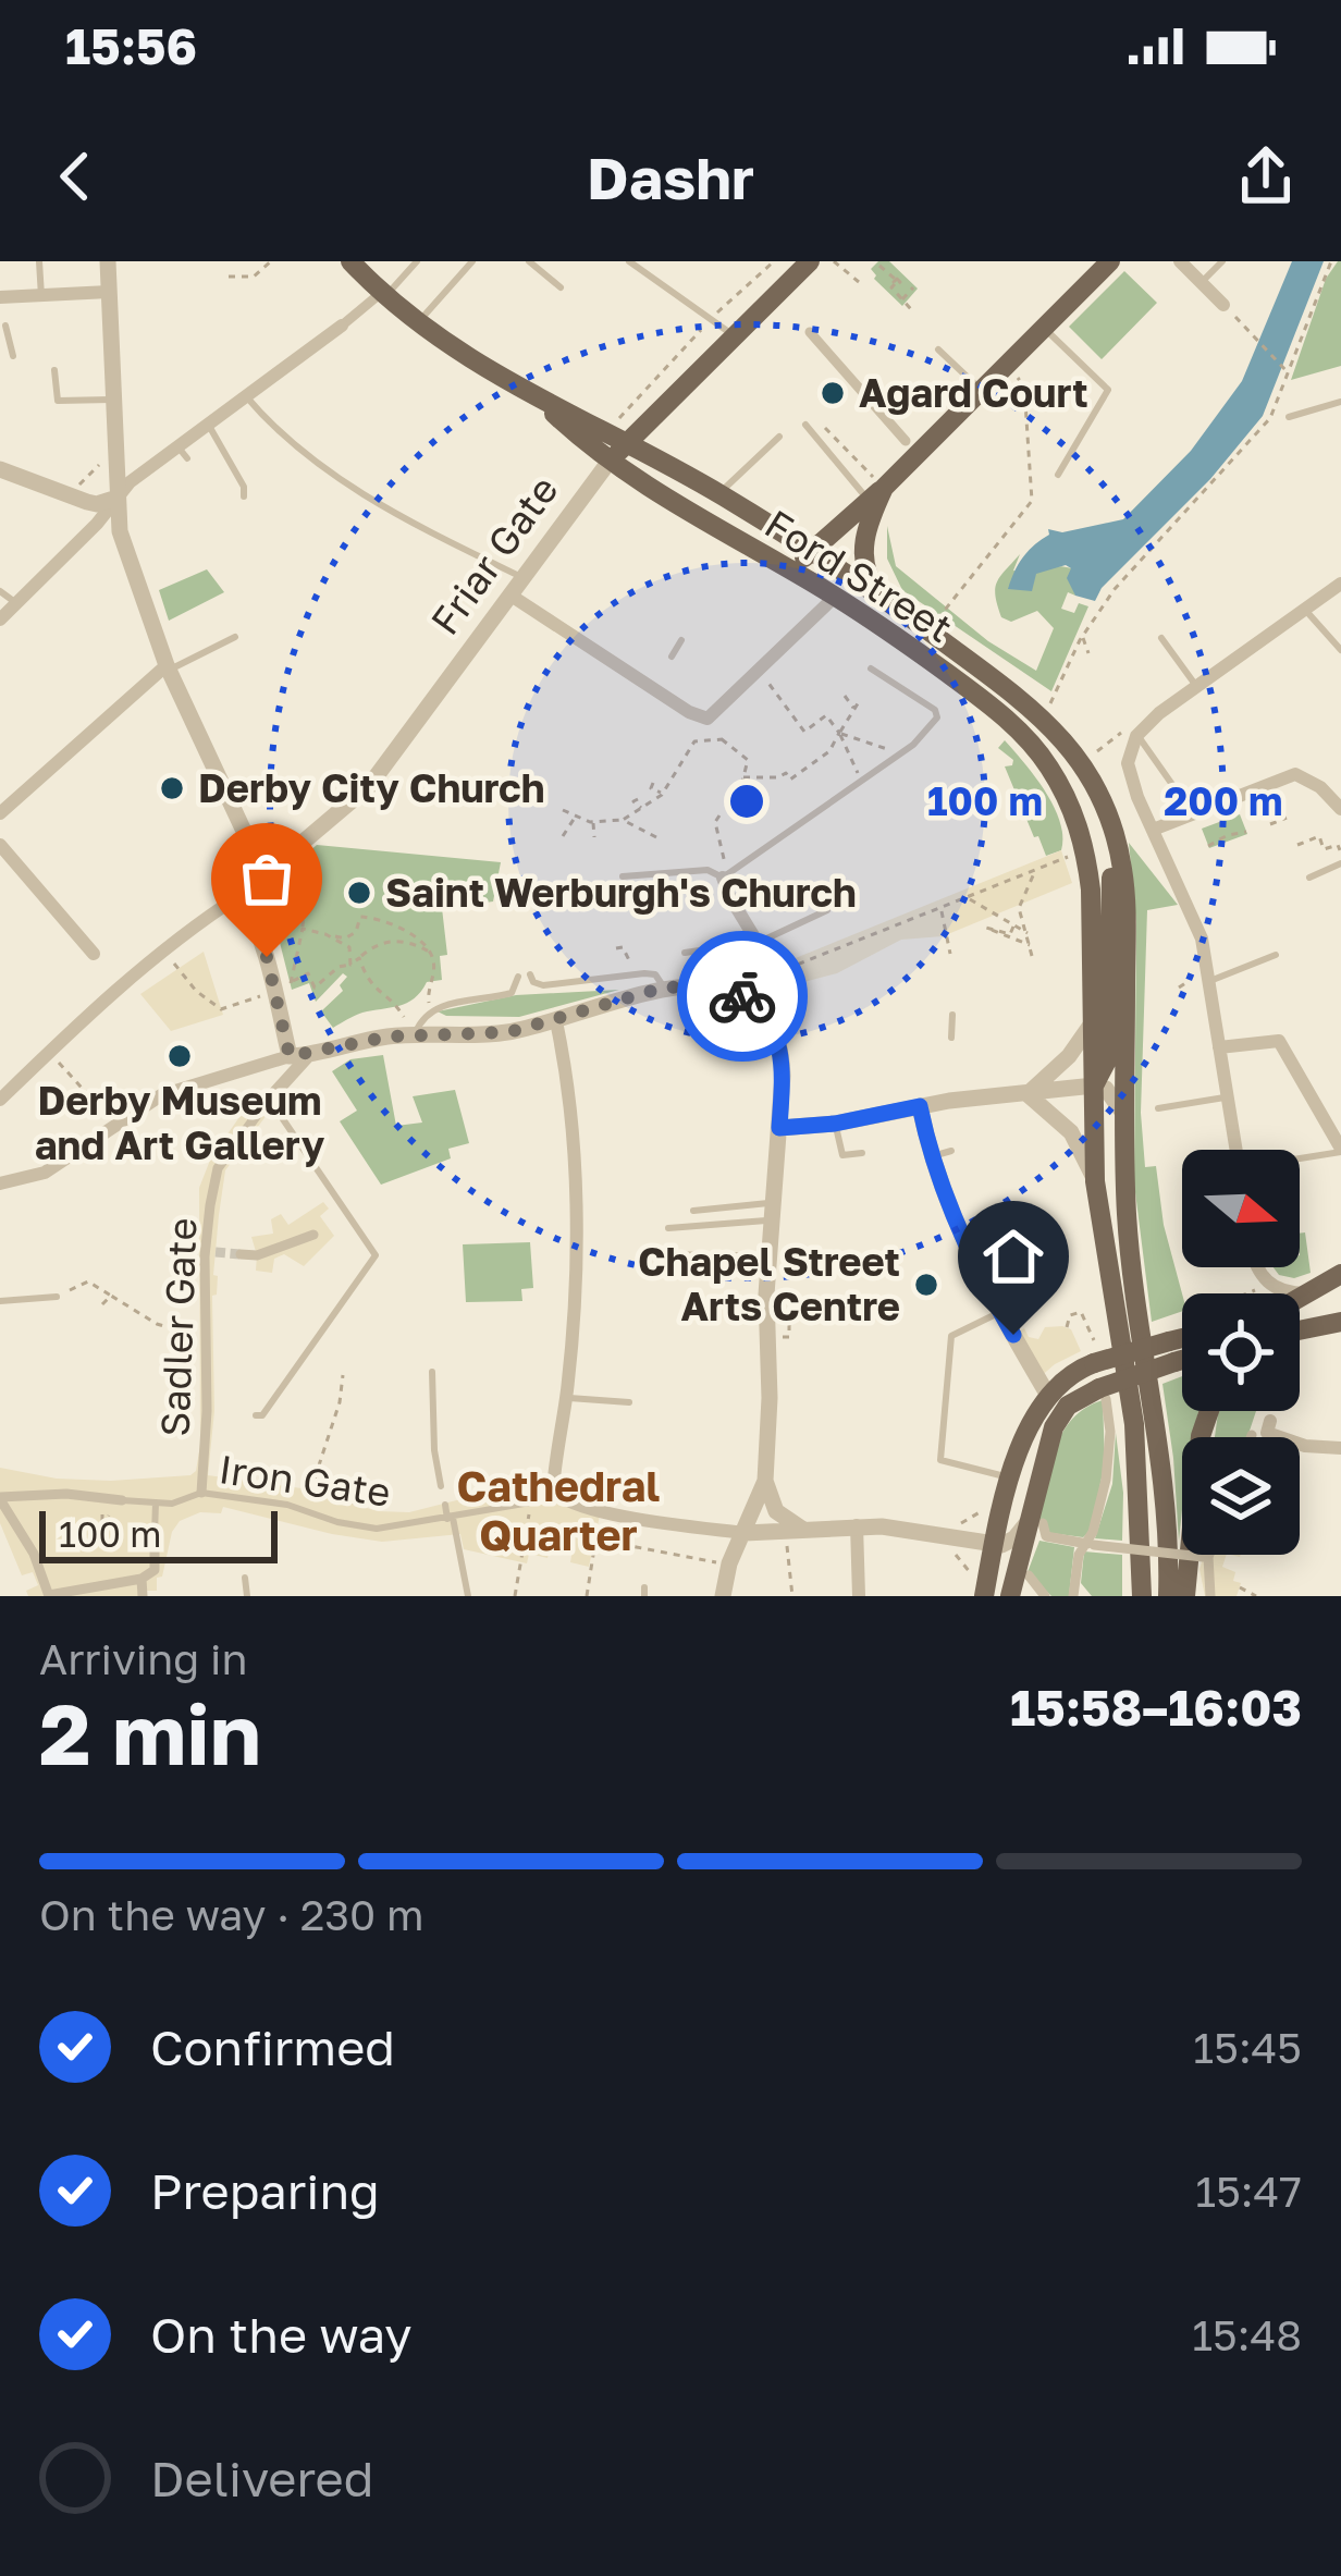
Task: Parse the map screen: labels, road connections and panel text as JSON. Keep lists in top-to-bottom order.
{
  "streets": {
    "main road": ["Friar Gate", "Ford Street"],
    "street": ["Sadler Gate"],
    "lane": ["Iron Gate"]
  },
  "crossings": [
    ["Friar Gate", "Ford Street"],
    ["Sadler Gate", "Iron Gate"]
  ],
  "districts": ["Cathedral Quarter"],
  "places": [
    "Agard Court",
    "Derby City Church",
    "Saint Werburgh's Church",
    "Derby Museum and Art Gallery",
    "Chapel Street Arts Centre"
  ],
  "scale_bar": "100 m",
  "north": "right",
  "page": {
    "status": "15:56",
    "header": "Dashr",
    "scale": "100 m",
    "heading": ["2 min", "Arriving in", "15:58–16:03"],
    "bar": "On the way · 230 m",
    "list": [
      ["Confirmed", "15:45"],
      ["Preparing", "15:47"],
      ["On the way", "15:48"],
      "Delivered"
    ]
  },
  "rings": ["100 m", "200 m"]
}
